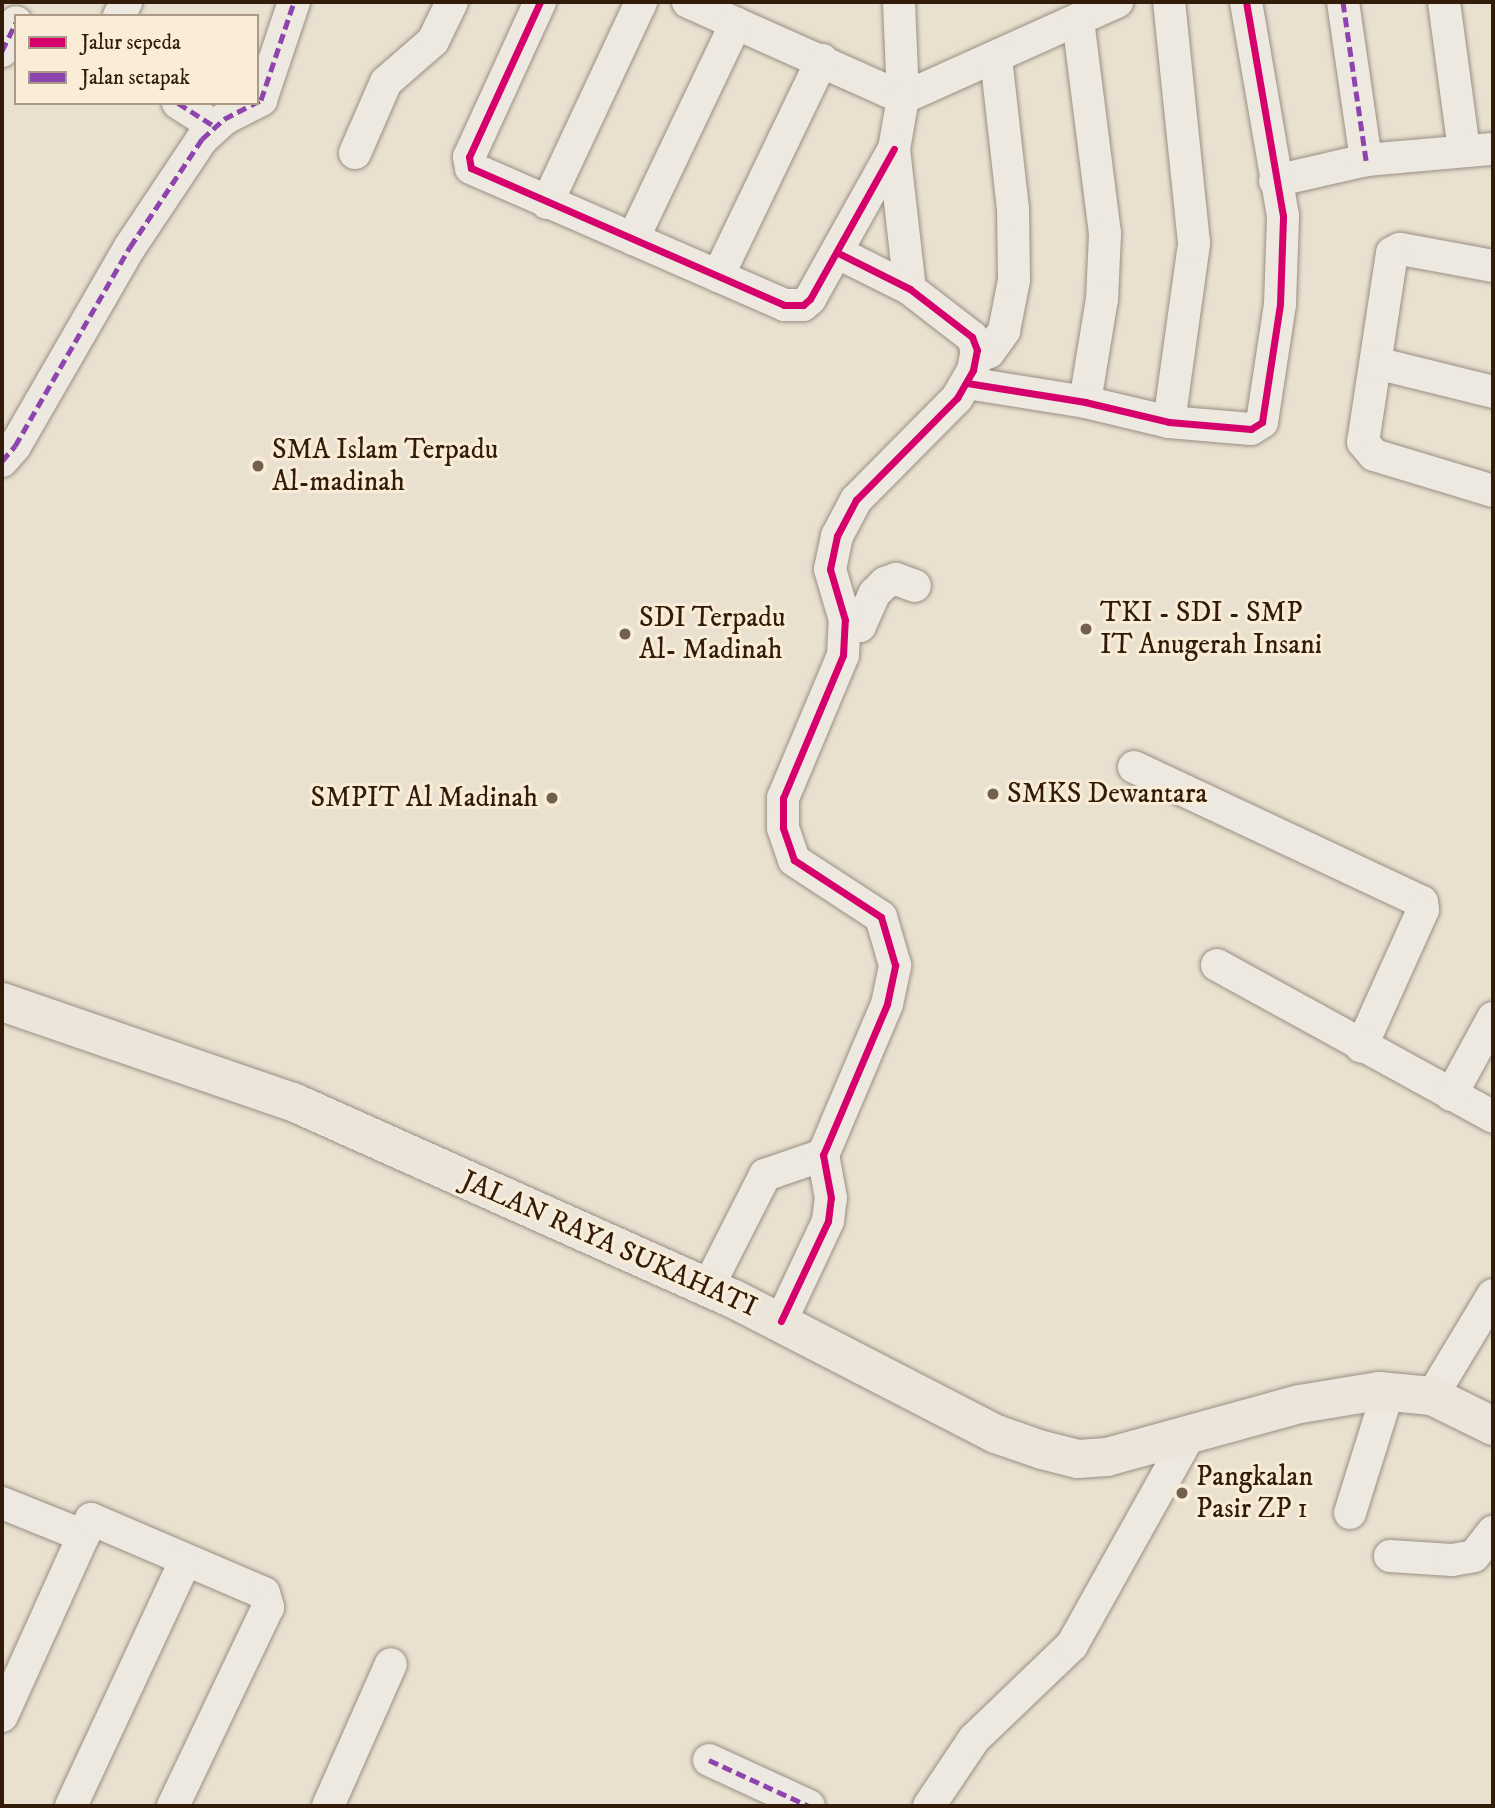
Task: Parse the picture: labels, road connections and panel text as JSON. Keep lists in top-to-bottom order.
{
  "streets": {
    "main road": ["JALAN RAYA SUKAHATI"]
  },
  "places": [
    "SMA Islam Terpadu Al-madinah",
    "TKI - SDI - SMP IT Anugerah Insani",
    "SDI Terpadu Al- Madinah",
    "SMKS Dewantara",
    "SMPIT Al Madinah",
    "Pangkalan Pasir ZP 1"
  ],
  "legend": ["Jalur sepeda", "Jalan setapak"]
}
